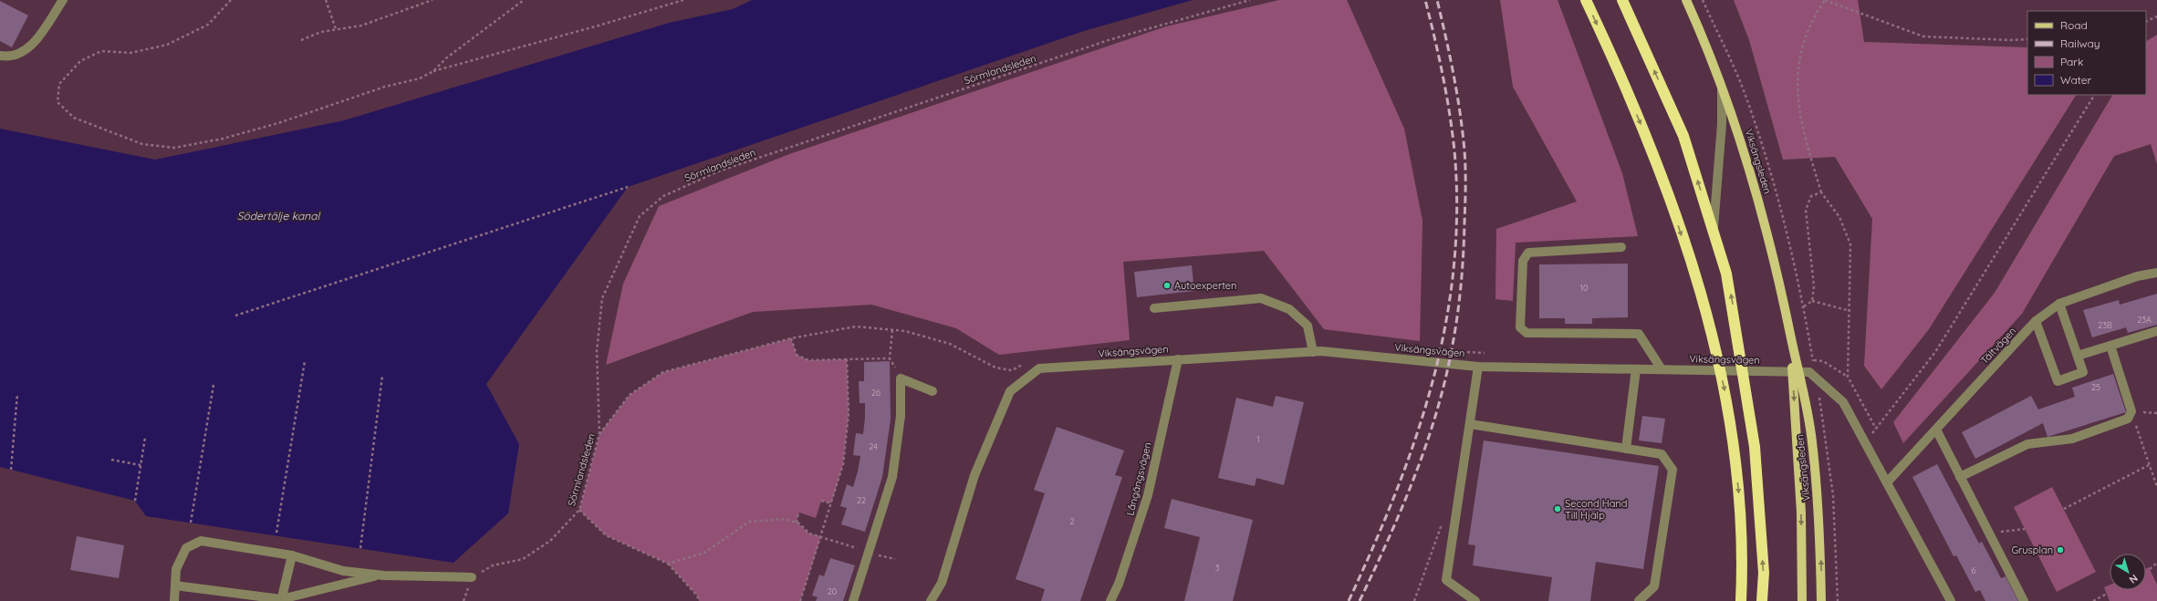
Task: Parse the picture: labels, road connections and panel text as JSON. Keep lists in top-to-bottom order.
{
  "streets": {
    "main road": ["Viksängsleden"],
    "street": ["Tältvägen", "Viksängsvägen", "Långängsvägen"],
    "path": ["Sörmlandsleden"]
  },
  "crossings": [
    ["Tältvägen", "Viksängsvägen"],
    ["Viksängsvägen", "Långängsvägen"]
  ],
  "water": ["Södertälje kanal"],
  "places": ["Autoexperten", "Second Hand Till Hjälp", "Grusplan"],
  "house_numbers": [
    "10",
    "23A",
    "23B",
    "25",
    "26",
    "1",
    "24",
    "22",
    "2",
    "3",
    "6",
    "20"
  ],
  "legend": [
    "Road",
    "Railway",
    "Park",
    "Water"
  ],
  "north": "bottom right"
}
